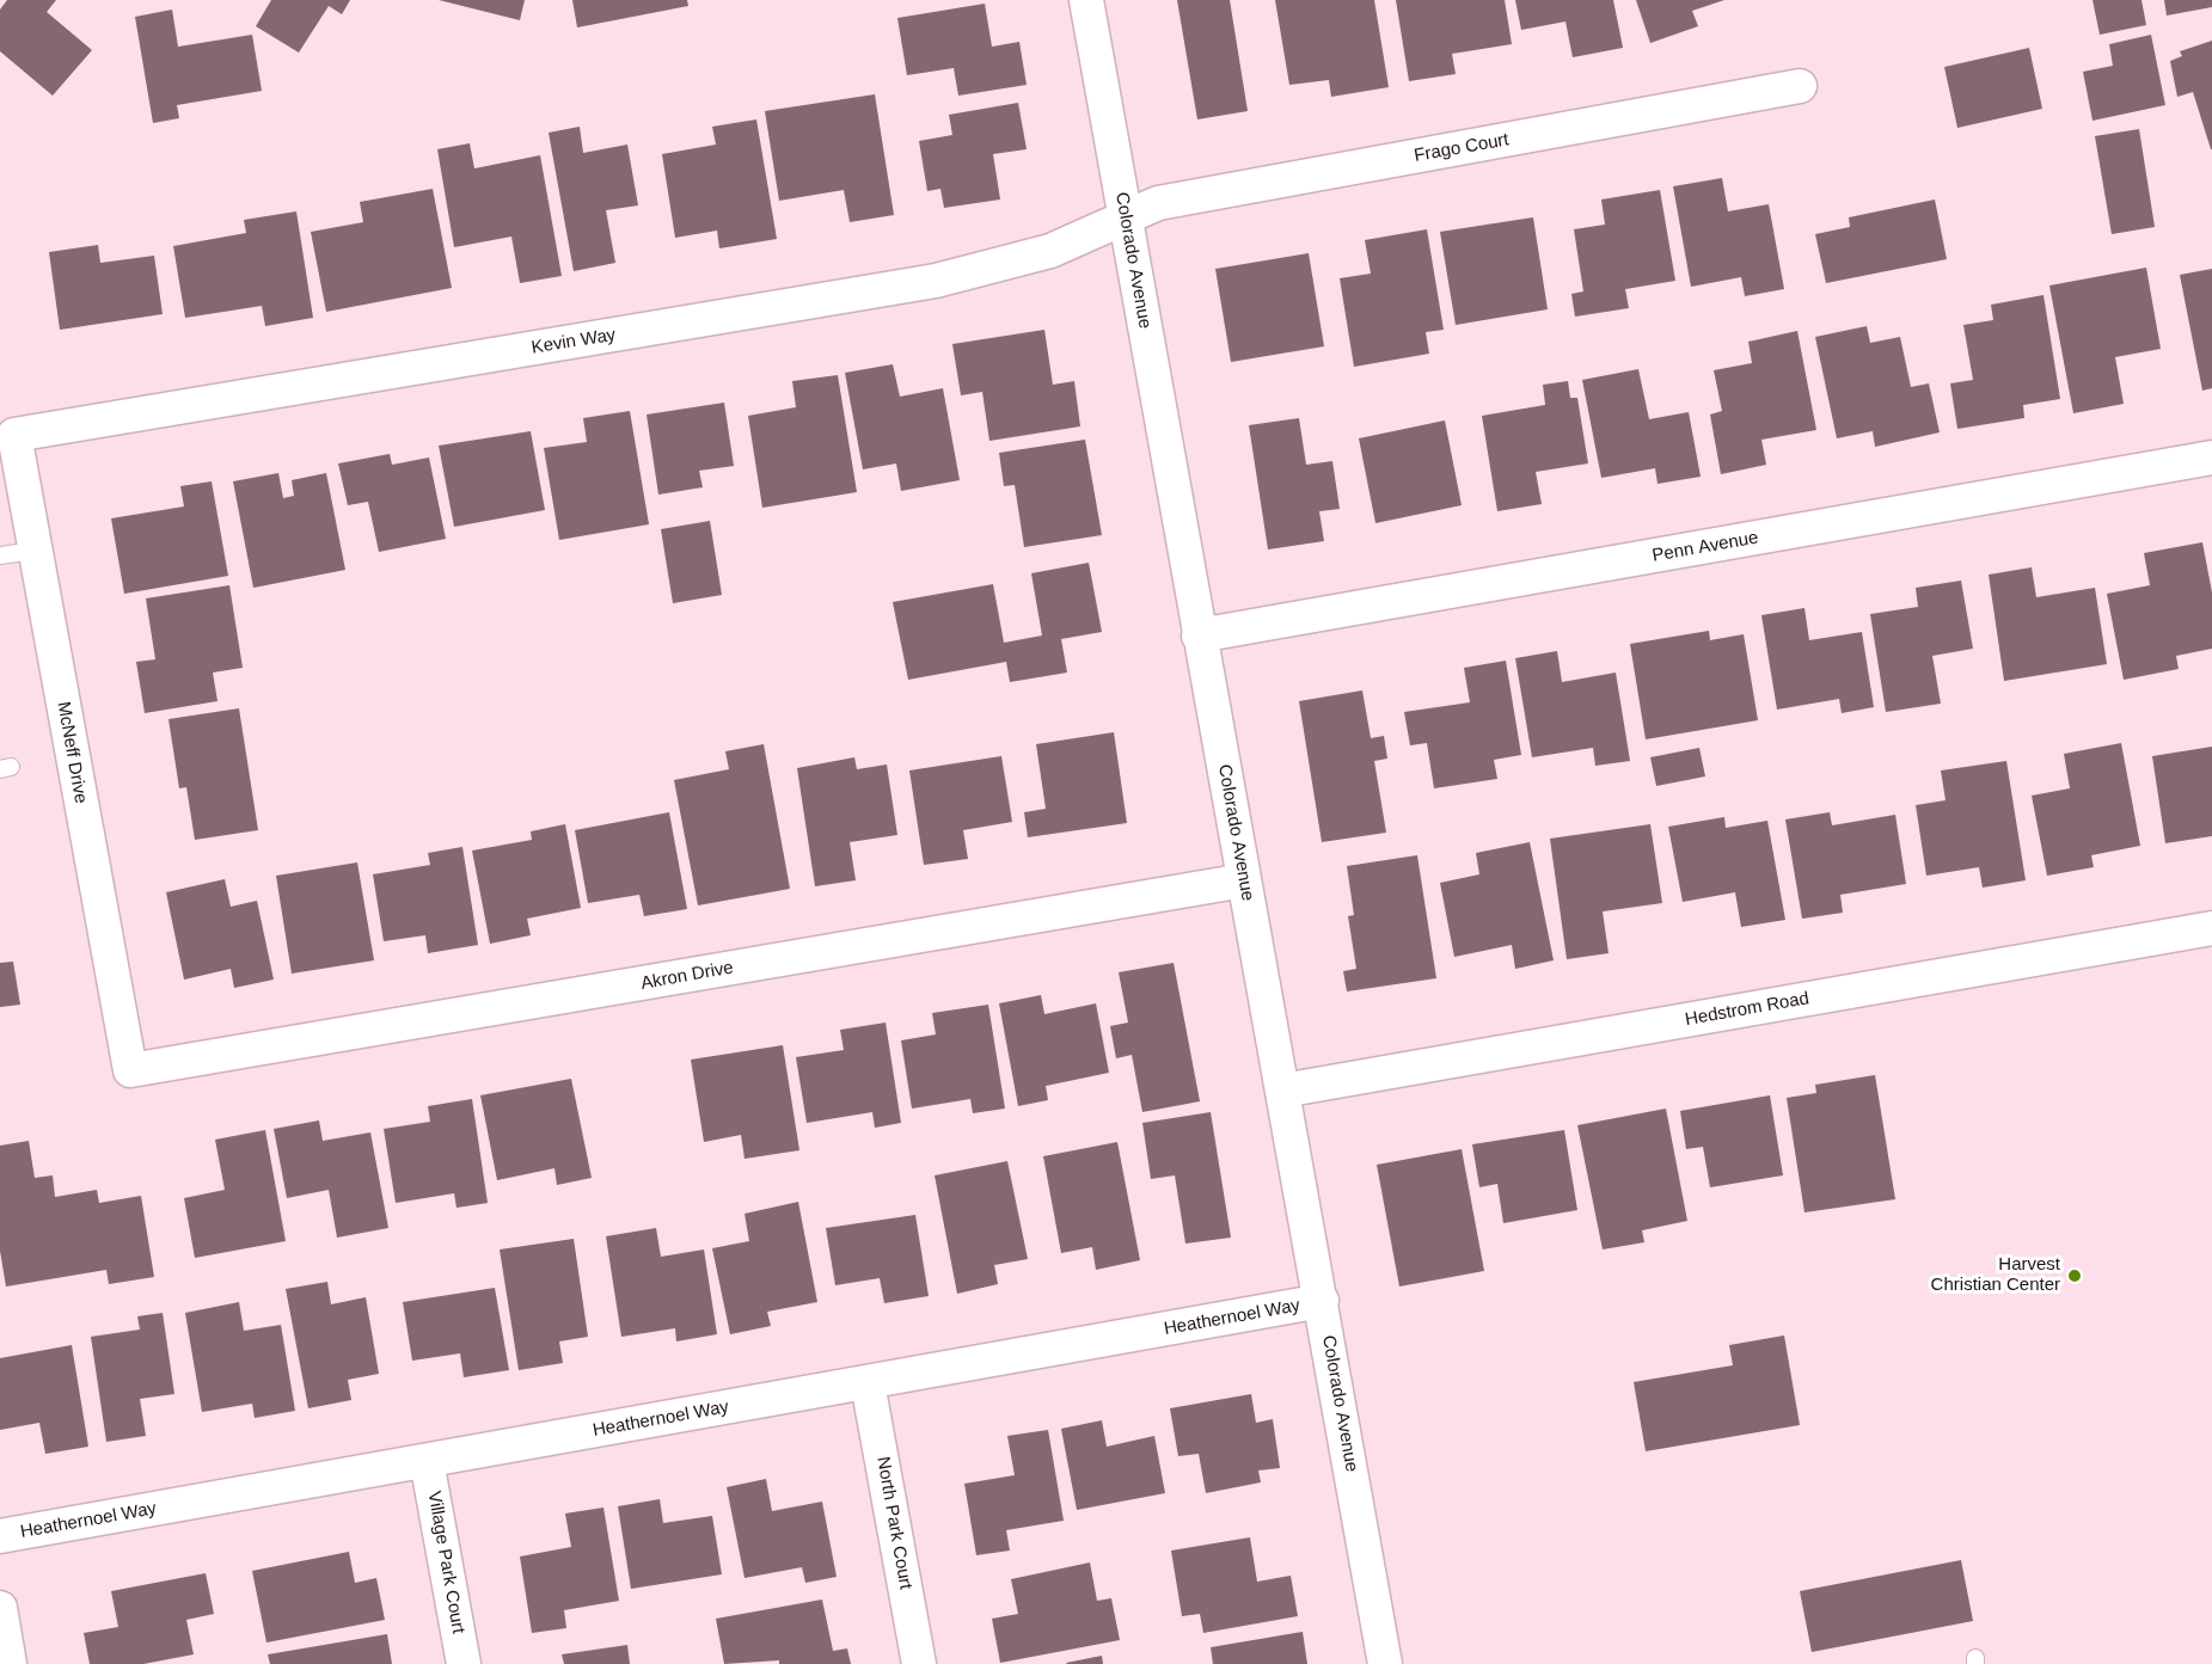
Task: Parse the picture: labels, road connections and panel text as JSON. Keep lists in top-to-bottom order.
{
  "streets": {
    "street": [
      "Frago Court",
      "Colorado Avenue",
      "Kevin Way",
      "Penn Avenue",
      "McNeff Drive",
      "Akron Drive",
      "Hedstrom Road",
      "Heathernoel Way",
      "North Park Court",
      "Village Park Court"
    ]
  },
  "crossings": [
    ["Frago Court", "Colorado Avenue"],
    ["Frago Court", "Kevin Way"],
    ["Colorado Avenue", "Kevin Way"],
    ["Colorado Avenue", "Penn Avenue"],
    ["Colorado Avenue", "Akron Drive"],
    ["Colorado Avenue", "Hedstrom Road"],
    ["Colorado Avenue", "Heathernoel Way"],
    ["Kevin Way", "McNeff Drive"],
    ["McNeff Drive", "Akron Drive"],
    ["Heathernoel Way", "North Park Court"],
    ["Heathernoel Way", "Village Park Court"]
  ],
  "places": ["Harvest Christian Center"]
}
